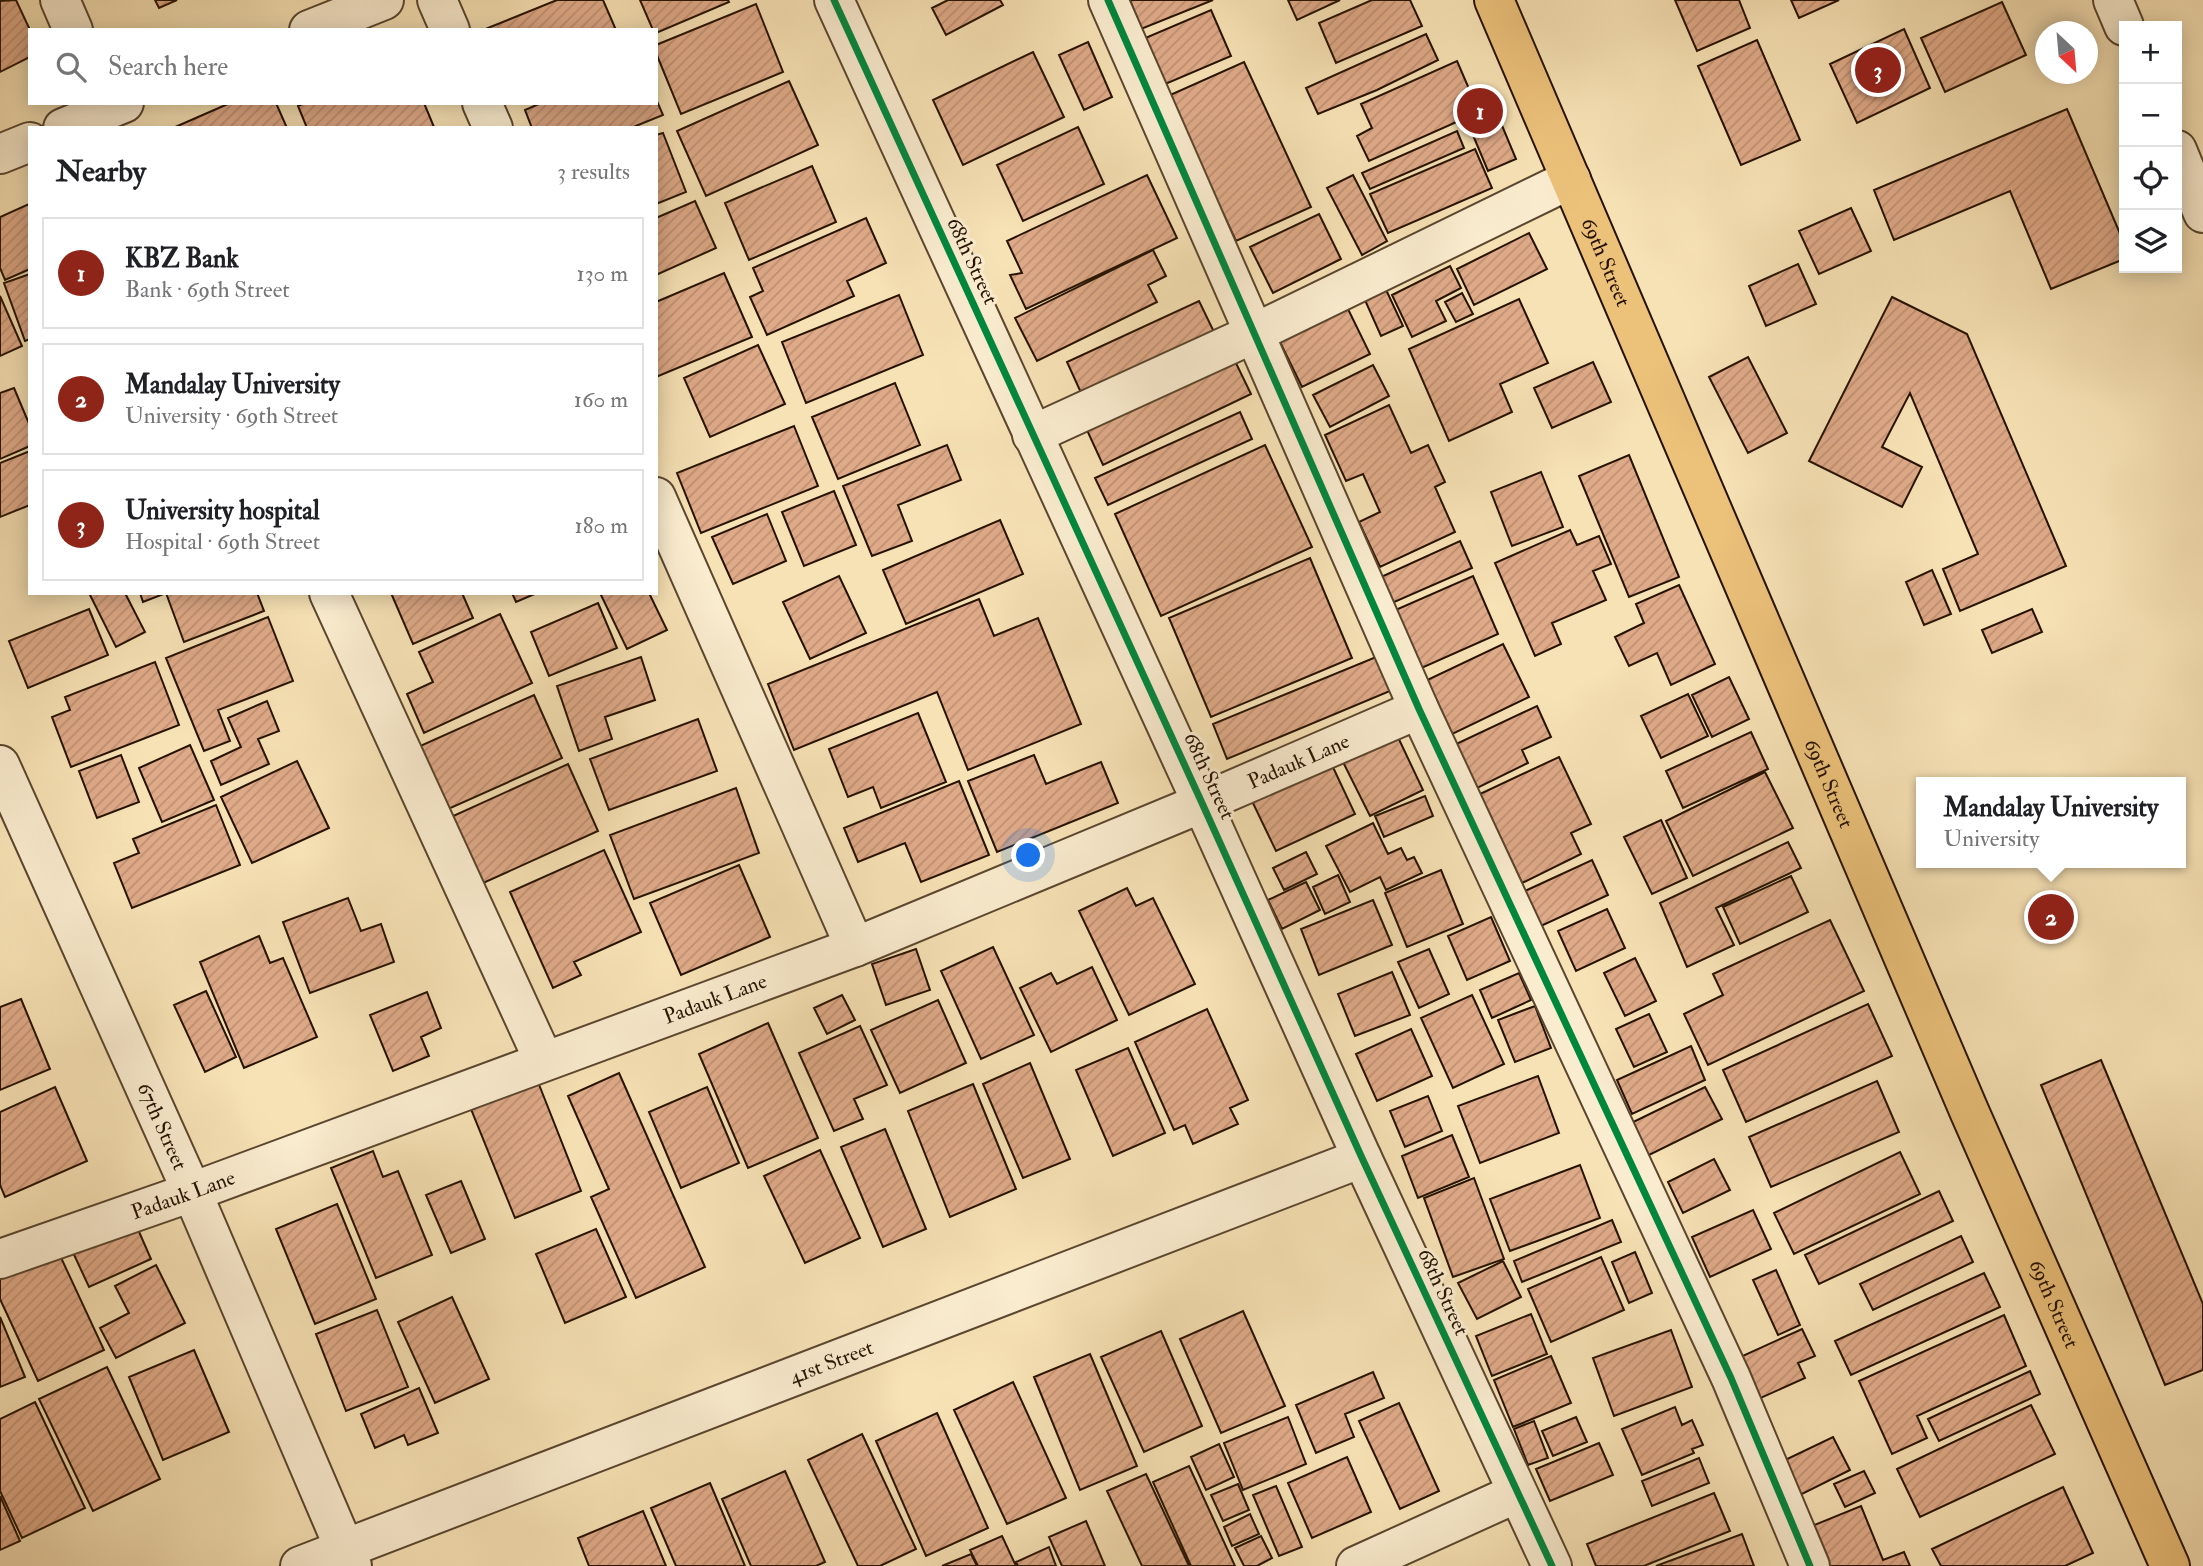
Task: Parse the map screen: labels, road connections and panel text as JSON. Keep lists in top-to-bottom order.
{
  "streets": {
    "main road": ["69th Street"],
    "street": [
      "68th Street",
      "Padauk Lane",
      "67th Street",
      "41st Street"
    ]
  },
  "crossings": [
    ["68th Street", "Padauk Lane"],
    ["68th Street", "41st Street"],
    ["Padauk Lane", "67th Street"],
    ["67th Street", "41st Street"]
  ],
  "north": "bottom right",
  "page": {
    "map_buttons": ["+", "−"],
    "search": "Search here",
    "pins": ["3", "1", "2"],
    "heading": ["Nearby", "3 results"],
    "list": [
      {
        "mark": "1",
        "name": "KBZ Bank",
        "note": "Bank · 69th Street",
        "value": "130 m"
      },
      {
        "mark": "2",
        "name": "Mandalay University",
        "note": "University · 69th Street",
        "value": "160 m"
      },
      {
        "mark": "3",
        "name": "University hospital",
        "note": "Hospital · 69th Street",
        "value": "180 m"
      }
    ],
    "popup": ["Mandalay University", "University"]
  }
}
